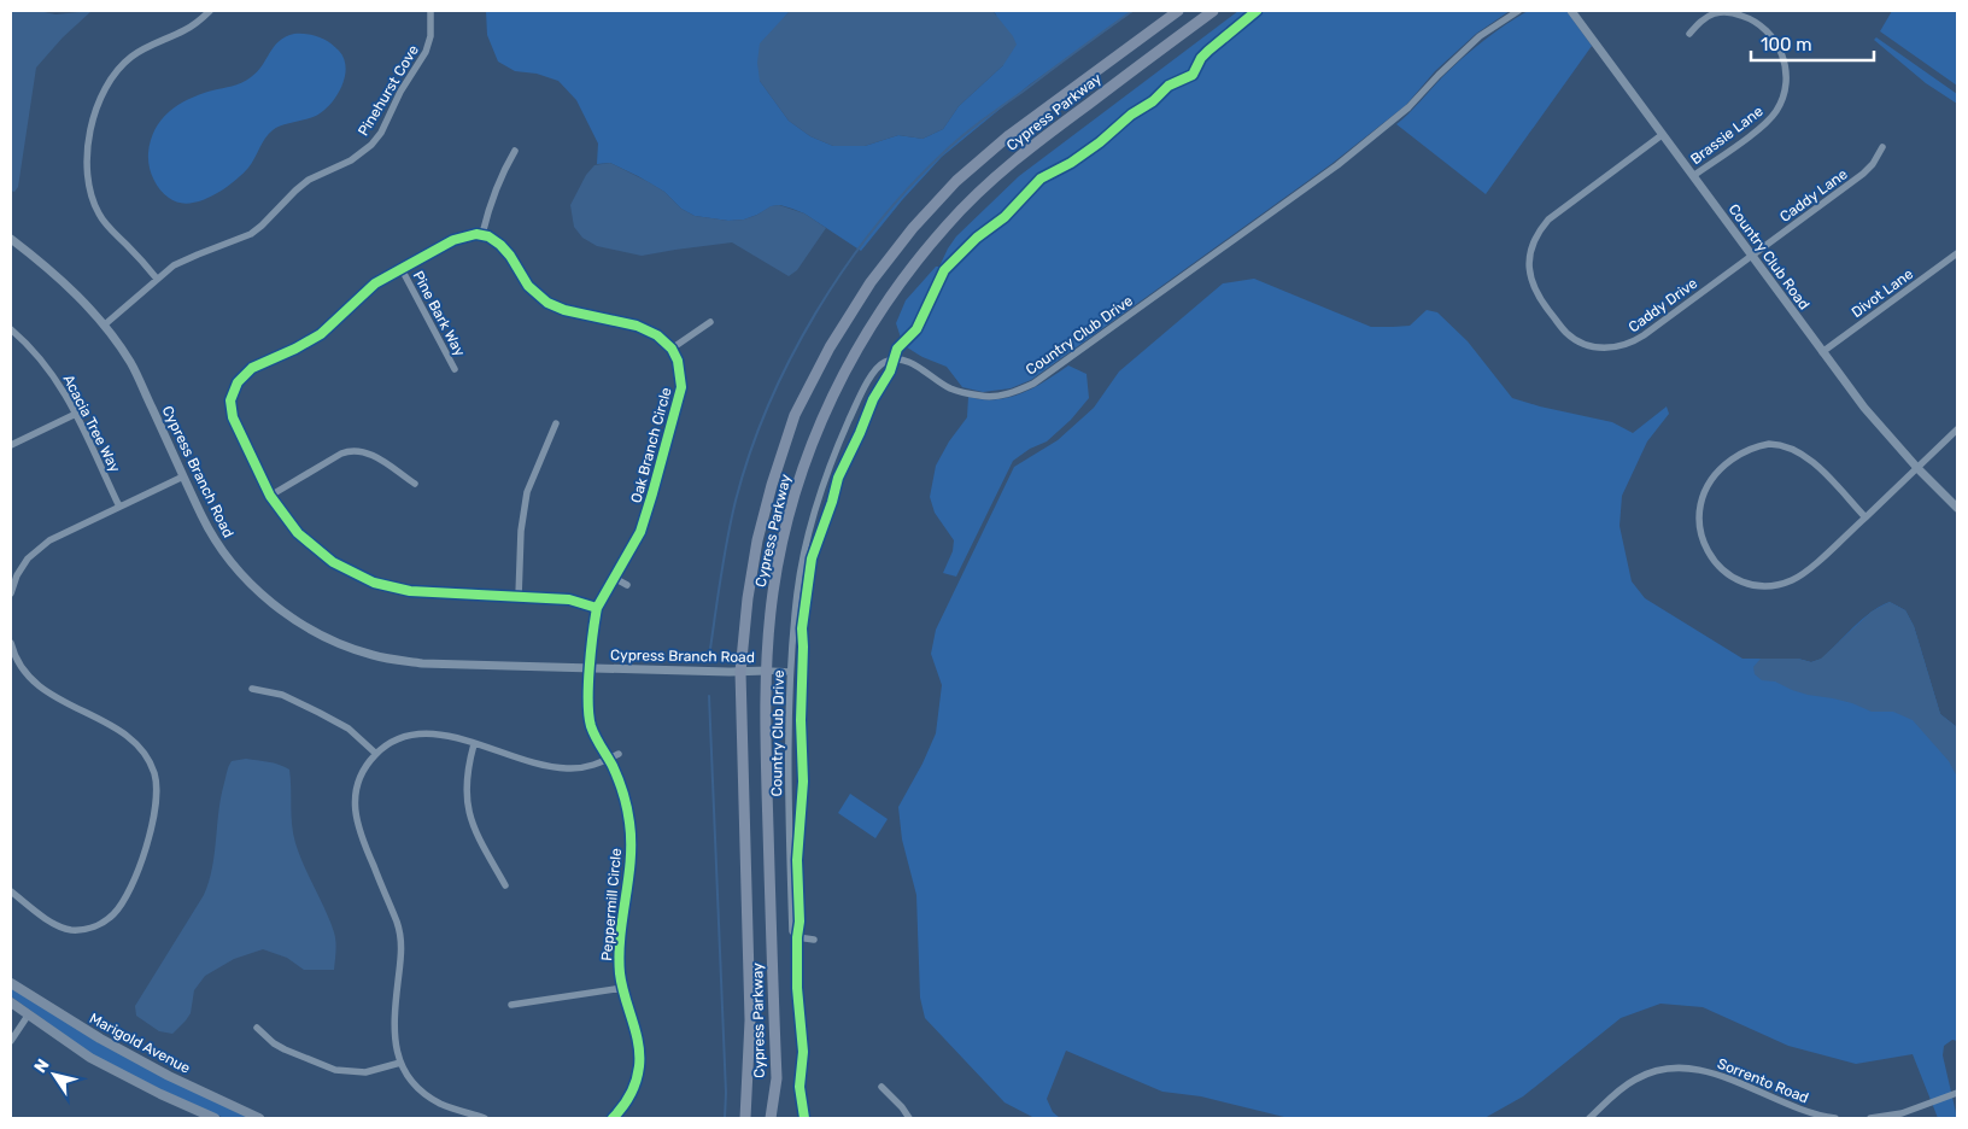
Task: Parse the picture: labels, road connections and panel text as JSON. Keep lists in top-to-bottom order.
{
  "streets": {
    "main road": ["Cypress Parkway", "Marigold Avenue"],
    "street": [
      "Pinehurst Cove",
      "Brassie Lane",
      "Caddy Lane",
      "Country Club Road",
      "Divot Lane",
      "Caddy Drive",
      "Pine Bark Way",
      "Country Club Drive",
      "Acacia Tree Way",
      "Oak Branch Circle",
      "Cypress Branch Road",
      "Peppermill Circle",
      "Sorrento Road"
    ]
  },
  "crossings": [
    ["Pinehurst Cove", "Cypress Branch Road"],
    ["Cypress Parkway", "Cypress Branch Road"],
    ["Brassie Lane", "Country Club Road"],
    ["Caddy Lane", "Country Club Road"],
    ["Caddy Lane", "Caddy Drive"],
    ["Country Club Road", "Divot Lane"],
    ["Country Club Road", "Caddy Drive"],
    ["Oak Branch Circle", "Cypress Branch Road"],
    ["Oak Branch Circle", "Peppermill Circle"],
    ["Cypress Branch Road", "Peppermill Circle"]
  ],
  "scale_bar": "100 m",
  "north": "top left"
}
